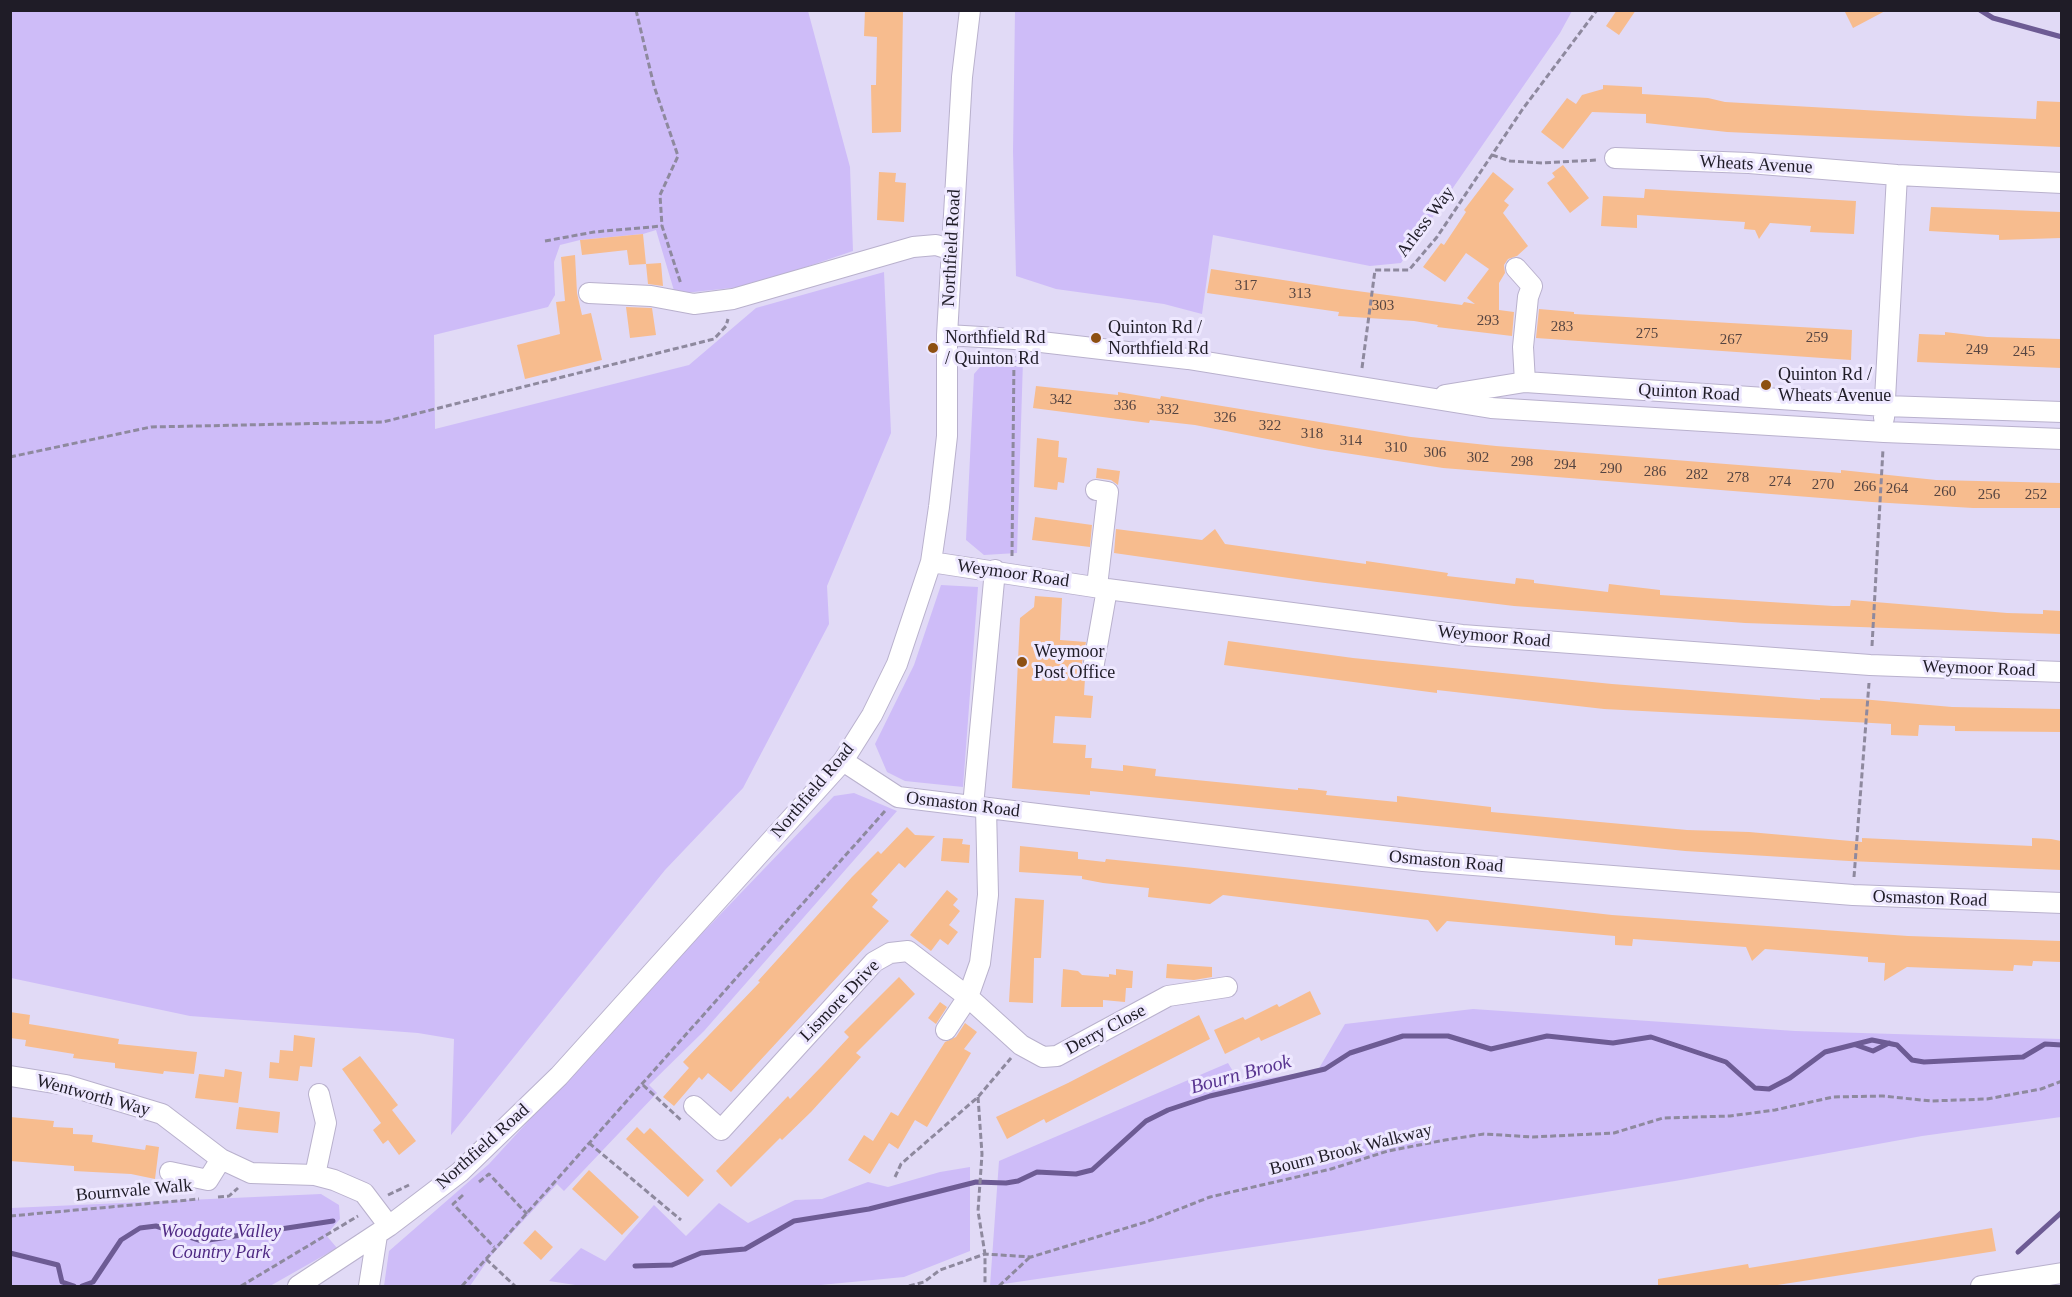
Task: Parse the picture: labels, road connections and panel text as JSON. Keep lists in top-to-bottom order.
{
  "streets": {
    "street": [
      "Wheats Avenue",
      "Northfield Road",
      "Quinton Road",
      "Weymoor Road",
      "Osmaston Road",
      "Lismore Drive",
      "Derry Close",
      "Wentworth Way"
    ],
    "path": ["Arless Way", "Bourn Brook Walkway", "Bournvale Walk"]
  },
  "crossings": [
    ["Arless Way", "Quinton Road"],
    ["Northfield Road", "Quinton Road"],
    ["Northfield Road", "Weymoor Road"],
    ["Northfield Road", "Osmaston Road"],
    ["Northfield Road", "Wentworth Way"],
    ["Lismore Drive", "Derry Close"],
    ["Wentworth Way", "Bournvale Walk"]
  ],
  "water": ["Bourn Brook"],
  "parks": ["Woodgate Valley Country Park"],
  "places": [
    "Quinton Rd / Northfield Rd",
    "Northfield Rd / Quinton Rd",
    "Quinton Rd / Wheats Avenue",
    "Weymoor Post Office"
  ],
  "house_numbers": [
    "317",
    "313",
    "303",
    "293",
    "283",
    "275",
    "259",
    "267",
    "249",
    "245",
    "342",
    "336",
    "332",
    "326",
    "322",
    "318",
    "314",
    "310",
    "306",
    "302",
    "298",
    "294",
    "290",
    "286",
    "282",
    "278",
    "274",
    "270",
    "266",
    "264",
    "260",
    "256",
    "252"
  ]
}
